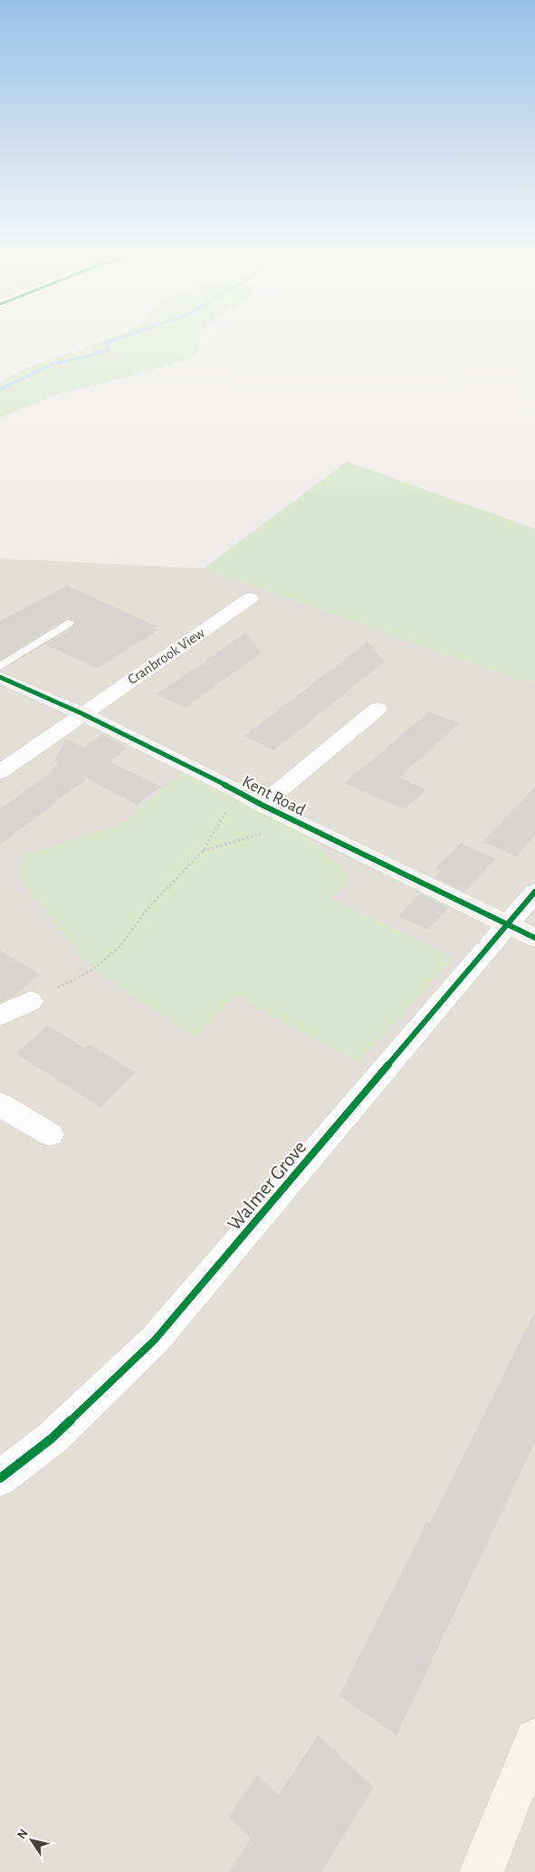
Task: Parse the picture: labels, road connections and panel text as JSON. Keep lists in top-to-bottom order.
{
  "streets": {
    "street": ["Cranbrook View", "Kent Road", "Walmer Grove"]
  },
  "crossings": [
    ["Cranbrook View", "Kent Road"],
    ["Kent Road", "Walmer Grove"]
  ],
  "north": "top left"
}
